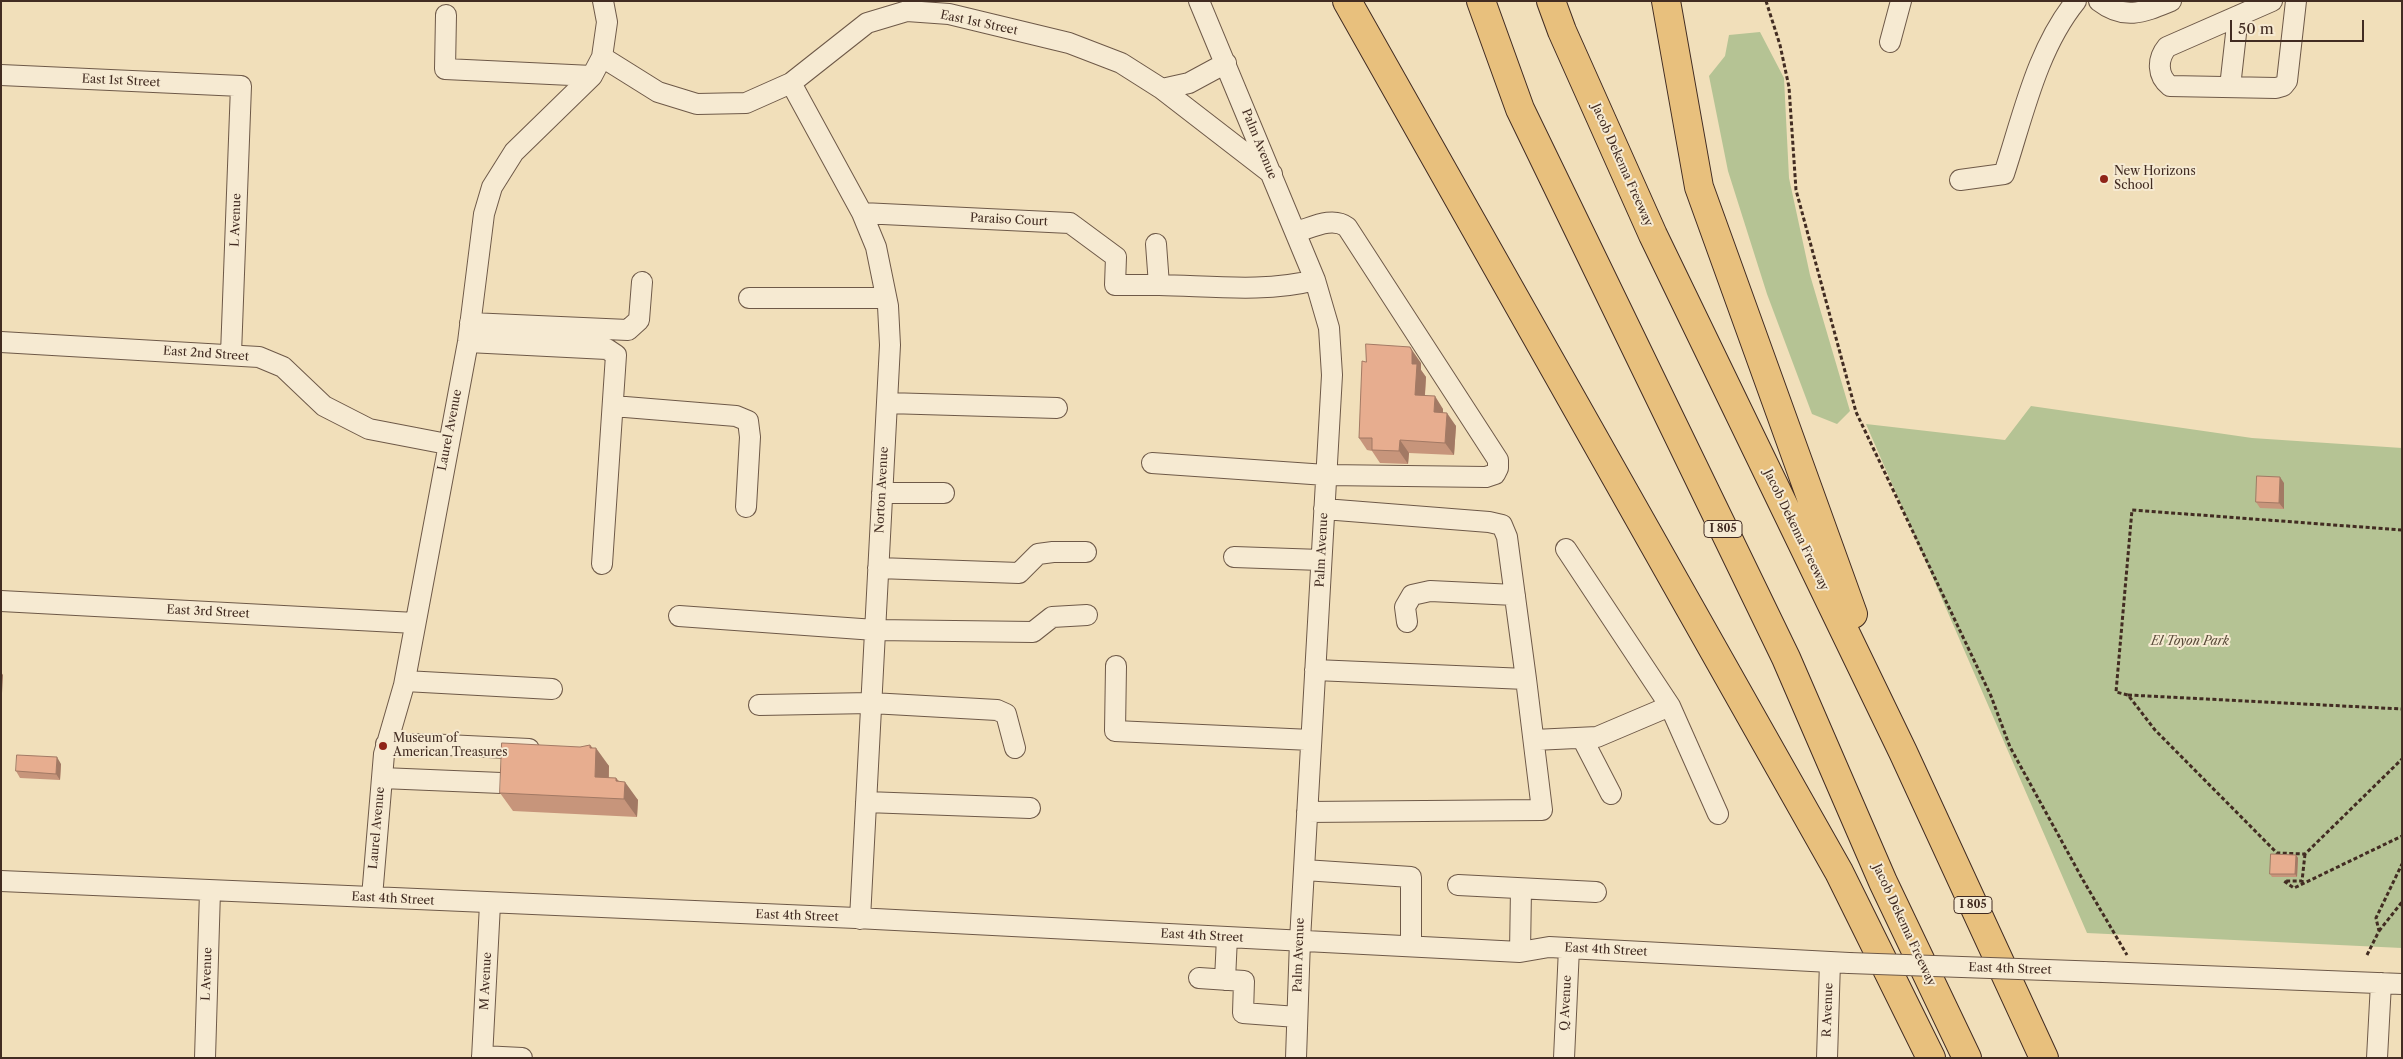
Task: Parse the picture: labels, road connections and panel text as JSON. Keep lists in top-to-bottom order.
{
  "streets": {
    "highway": ["Jacob Dekema Freeway", "I 805"],
    "street": [
      "East 1st Street",
      "Palm Avenue",
      "L Avenue",
      "Paraiso Court",
      "East 2nd Street",
      "Laurel Avenue",
      "Norton Avenue",
      "East 3rd Street",
      "East 4th Street",
      "M Avenue",
      "Q Avenue",
      "R Avenue"
    ]
  },
  "crossings": [
    ["East 1st Street", "Palm Avenue"],
    ["East 1st Street", "L Avenue"],
    ["East 1st Street", "Laurel Avenue"],
    ["East 1st Street", "Norton Avenue"],
    ["Palm Avenue", "East 4th Street"],
    ["L Avenue", "East 2nd Street"],
    ["L Avenue", "East 4th Street"],
    ["Paraiso Court", "Norton Avenue"],
    ["East 2nd Street", "Laurel Avenue"],
    ["Laurel Avenue", "East 3rd Street"],
    ["Laurel Avenue", "East 4th Street"],
    ["Norton Avenue", "East 4th Street"],
    ["East 4th Street", "M Avenue"],
    ["East 4th Street", "Q Avenue"],
    ["East 4th Street", "R Avenue"]
  ],
  "parks": ["El Toyon Park"],
  "places": ["New Horizons School", "Museum of American Treasures"],
  "scale_bar": "50 m"
}
